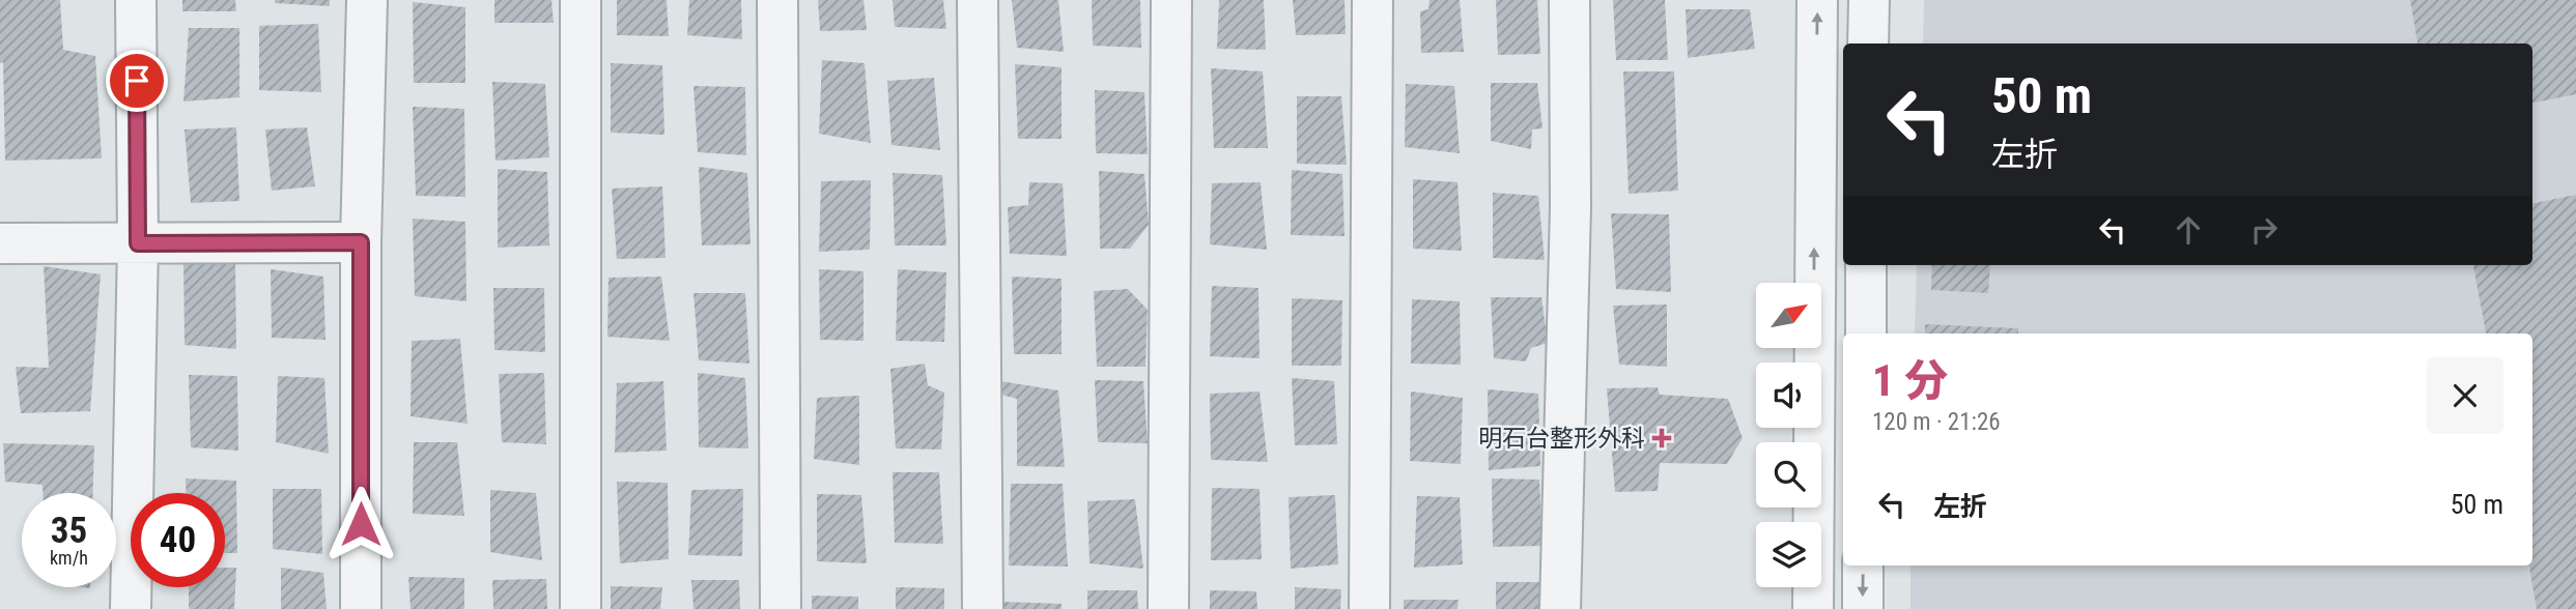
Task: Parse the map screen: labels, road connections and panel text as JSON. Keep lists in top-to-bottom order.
{
  "places": {
    "health": ["明石台整形外科"]
  },
  "north": "top right",
  "page": {
    "turn": ["50 m", "左折"],
    "heading": ["1 分", "120 m · 21:26"],
    "list": [
      {
        "name": "左折",
        "value": "50 m"
      }
    ],
    "speed": "35 km/h",
    "limit": "40"
  }
}
